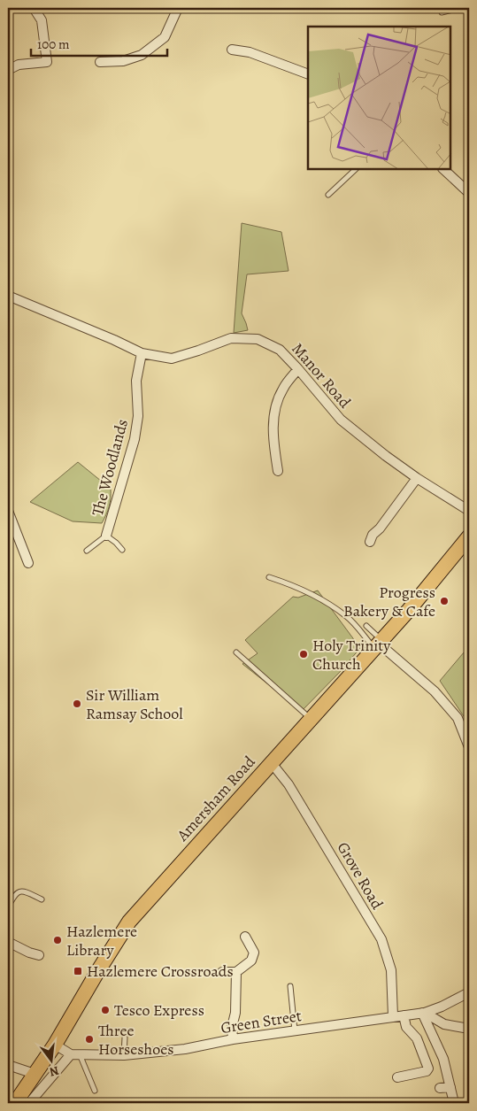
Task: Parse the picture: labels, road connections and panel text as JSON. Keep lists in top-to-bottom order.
{
  "streets": {
    "main road": ["Amersham Road"],
    "street": [
      "Manor Road",
      "The Woodlands",
      "Grove Road",
      "Green Street"
    ]
  },
  "crossings": [
    ["Manor Road", "The Woodlands"],
    ["Amersham Road", "Grove Road"],
    ["Grove Road", "Green Street"]
  ],
  "places": {
    "other": [
      "Progress Bakery & Cafe",
      "Holy Trinity Church",
      "Sir William Ramsay School",
      "Hazlemere Library",
      "Tesco Express",
      "Three Horseshoes"
    ],
    "transit": ["Hazlemere Crossroads"]
  },
  "scale_bar": "100 m",
  "north": "bottom"
}
